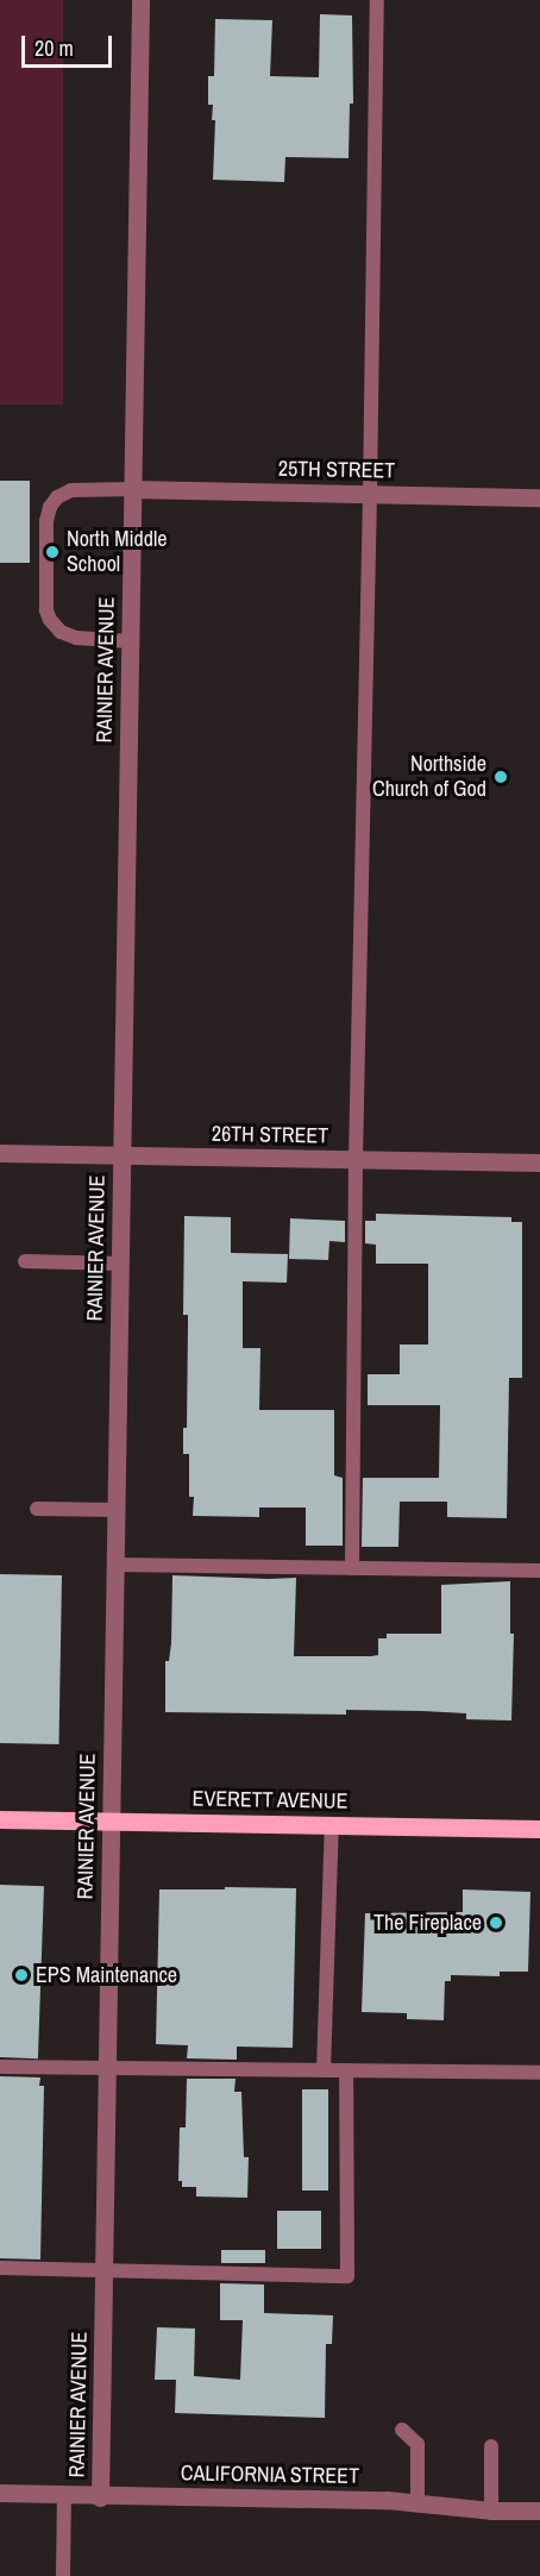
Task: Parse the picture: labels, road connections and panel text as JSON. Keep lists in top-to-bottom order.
{
  "streets": {
    "main road": ["EVERETT AVENUE"],
    "street": [
      "25TH STREET",
      "RAINIER AVENUE",
      "26TH STREET",
      "CALIFORNIA STREET"
    ]
  },
  "crossings": [
    ["25TH STREET", "RAINIER AVENUE"],
    ["RAINIER AVENUE", "26TH STREET"],
    ["RAINIER AVENUE", "EVERETT AVENUE"],
    ["RAINIER AVENUE", "CALIFORNIA STREET"]
  ],
  "places": [
    "North Middle School",
    "Northside Church of God",
    "The Fireplace",
    "EPS Maintenance"
  ],
  "scale_bar": "20 m"
}
